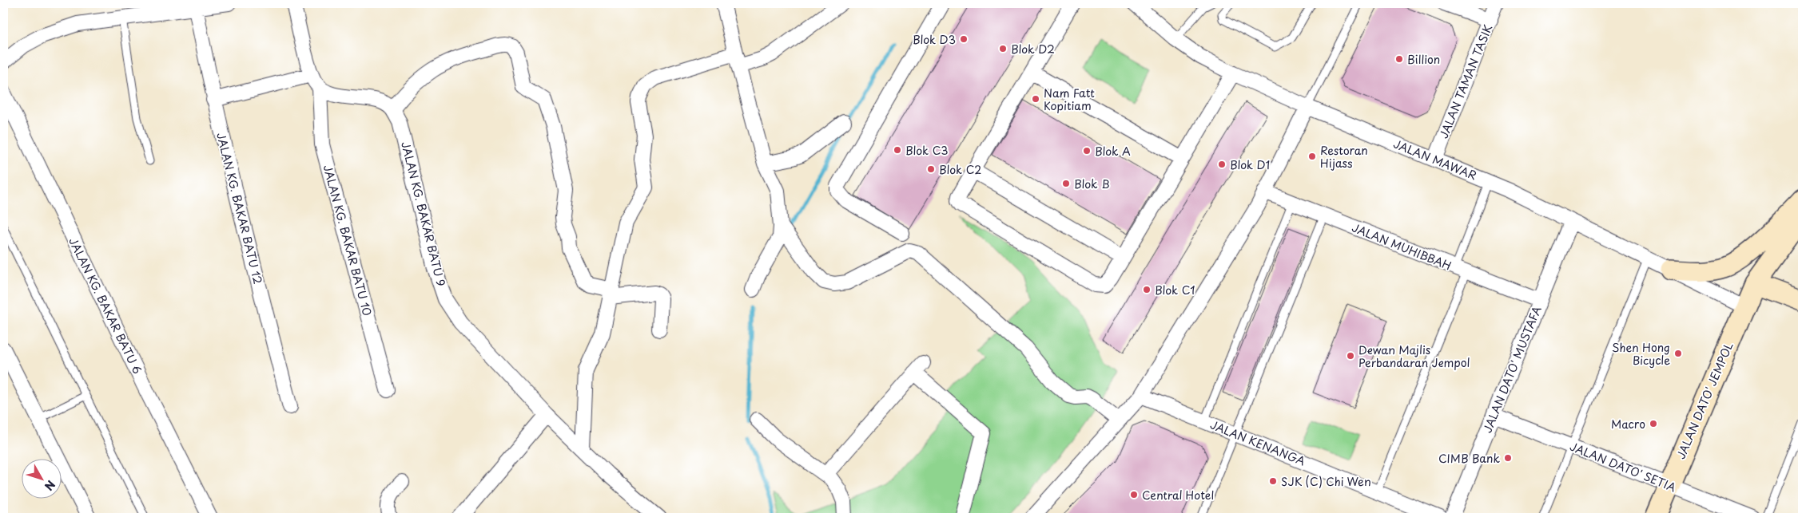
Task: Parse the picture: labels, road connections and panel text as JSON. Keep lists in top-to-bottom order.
{
  "streets": {
    "main road": ["JALAN DATO' JEMPOL"],
    "street": [
      "JALAN TAMAN TASIK",
      "JALAN MAWAR",
      "JALAN KG. BAKAR BATU 12",
      "JALAN KG. BAKAR BATU 9",
      "JALAN KG. BAKAR BATU 10",
      "JALAN MUHIBBAH",
      "JALAN KG. BAKAR BATU 6",
      "JALAN DATO' MUSTAFA",
      "JALAN KENANGA",
      "JALAN DATO' SETIA"
    ]
  },
  "crossings": [
    ["JALAN TAMAN TASIK", "JALAN MAWAR"],
    ["JALAN MAWAR", "JALAN DATO' MUSTAFA"],
    ["JALAN MAWAR", "JALAN DATO' JEMPOL"],
    ["JALAN MUHIBBAH", "JALAN DATO' MUSTAFA"],
    ["JALAN DATO' MUSTAFA", "JALAN DATO' SETIA"],
    ["JALAN DATO' JEMPOL", "JALAN DATO' SETIA"]
  ],
  "places": [
    "Blok D3",
    "Blok D2",
    "Billion",
    "Nam Fatt Kopitiam",
    "Blok C3",
    "Blok A",
    "Restoran Hijass",
    "Blok D1",
    "Blok C2",
    "Blok B",
    "Blok C1",
    "Shen Hong Bicycle",
    "Dewan Majlis Perbandaran Jempol",
    "Macro",
    "CIMB Bank",
    "SJK (C) Chi Wen",
    "Central Hotel"
  ],
  "north": "bottom right"
}
